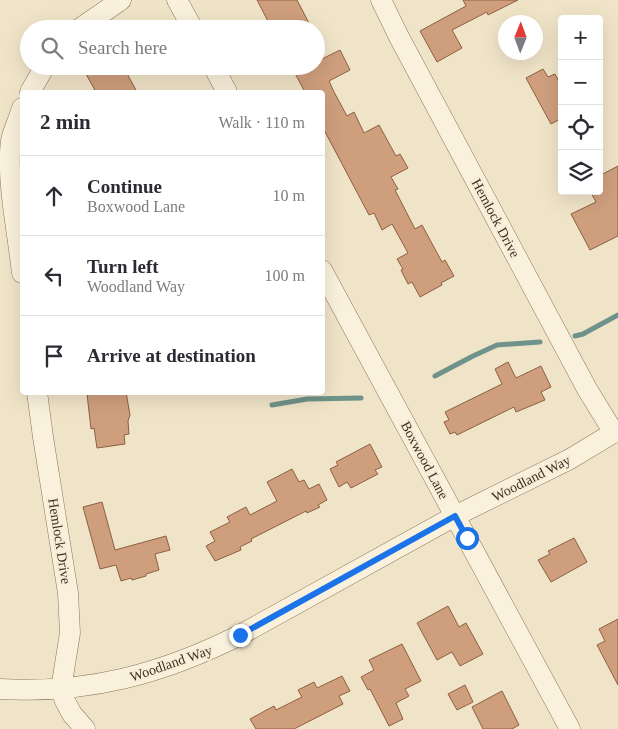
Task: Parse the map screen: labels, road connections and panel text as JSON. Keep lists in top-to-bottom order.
{
  "streets": {
    "street": ["Hemlock Drive", "Boxwood Lane", "Woodland Way"]
  },
  "crossings": [
    ["Hemlock Drive", "Woodland Way"],
    ["Boxwood Lane", "Woodland Way"]
  ],
  "north": "top",
  "page": {
    "map_buttons": ["+", "−"],
    "search": "Search here",
    "heading": ["2 min", "Walk · 110 m"],
    "list": [
      ["Continue", "Boxwood Lane", "10 m"],
      ["Turn left", "Woodland Way", "100 m"],
      "Arrive at destination"
    ]
  }
}
